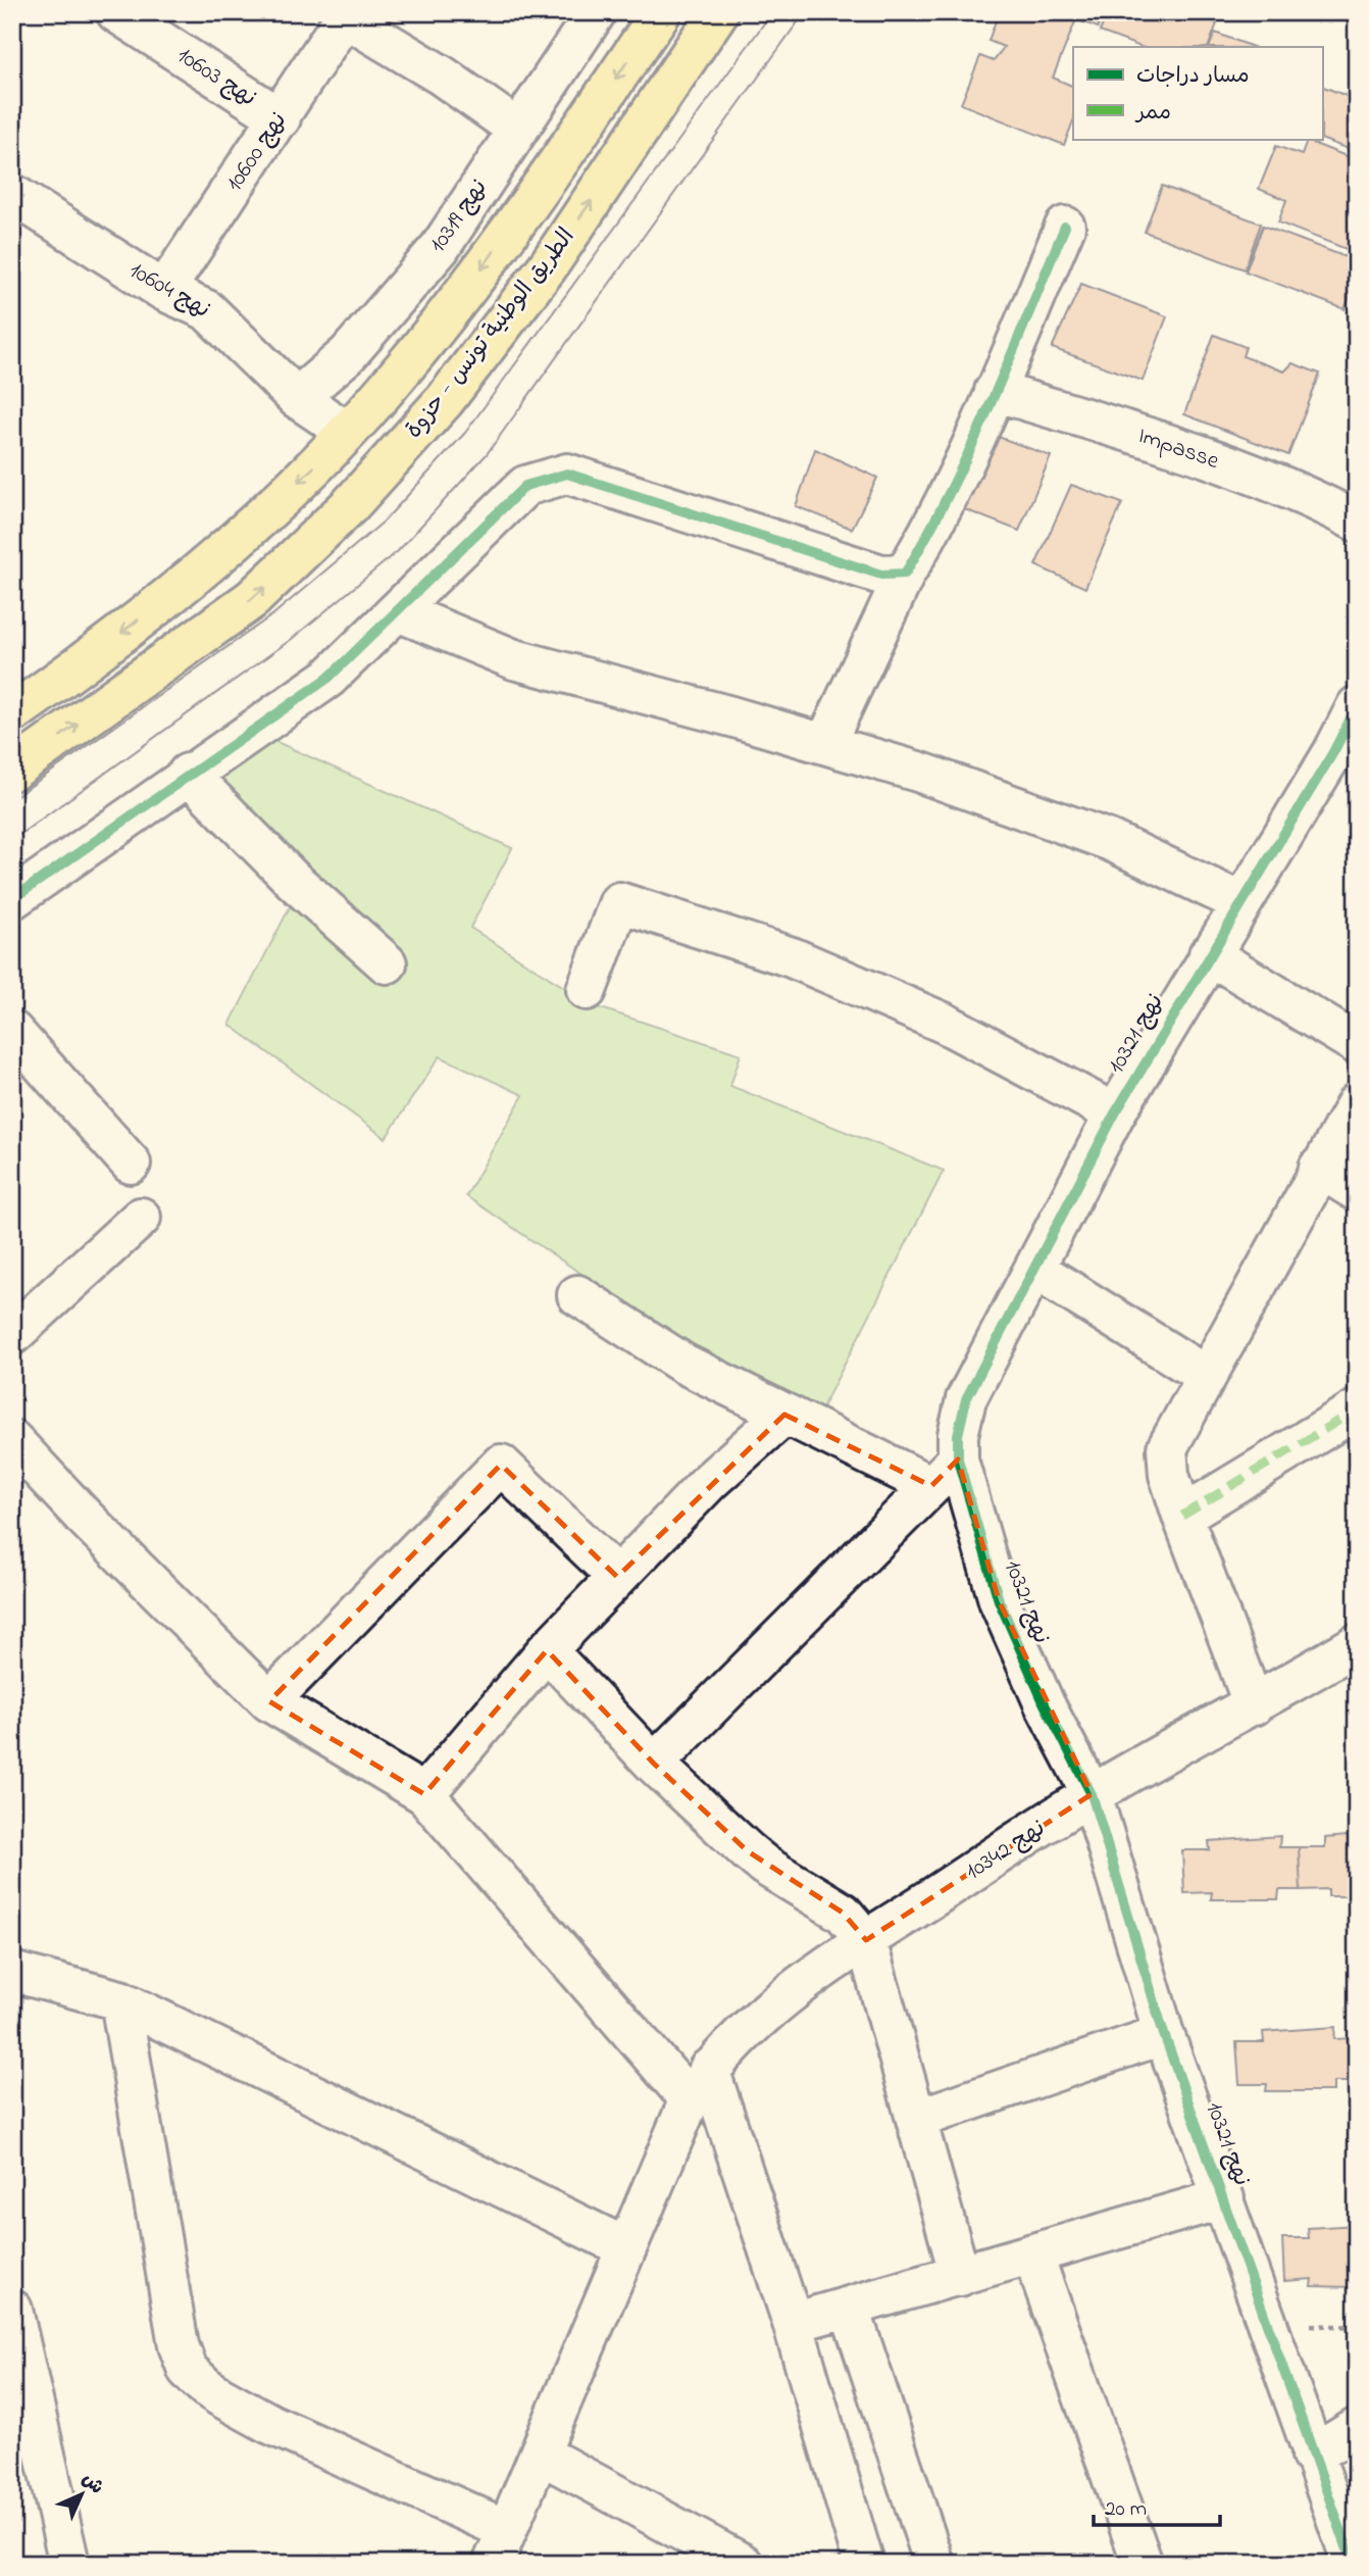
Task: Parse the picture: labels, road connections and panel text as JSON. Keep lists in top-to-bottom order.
{
  "streets": {
    "highway": ["الطريق الوطنية تونس - حزوة"],
    "street": [
      "نهج 10603",
      "نهج 10600",
      "نهج 10319",
      "نهج 10604",
      "Impasse",
      "نهج 10321",
      "نهج 10342"
    ]
  },
  "crossings": [
    ["نهج 10603", "نهج 10600"],
    ["نهج 10600", "نهج 10604"],
    ["نهج 10319", "نهج 10604"],
    ["نهج 10604", "الطريق الوطنية تونس - حزوة"],
    ["نهج 10321", "نهج 10342"]
  ],
  "legend": ["مسار دراجات", "ممر"],
  "scale_bar": "20 m",
  "north": "top right"
}
